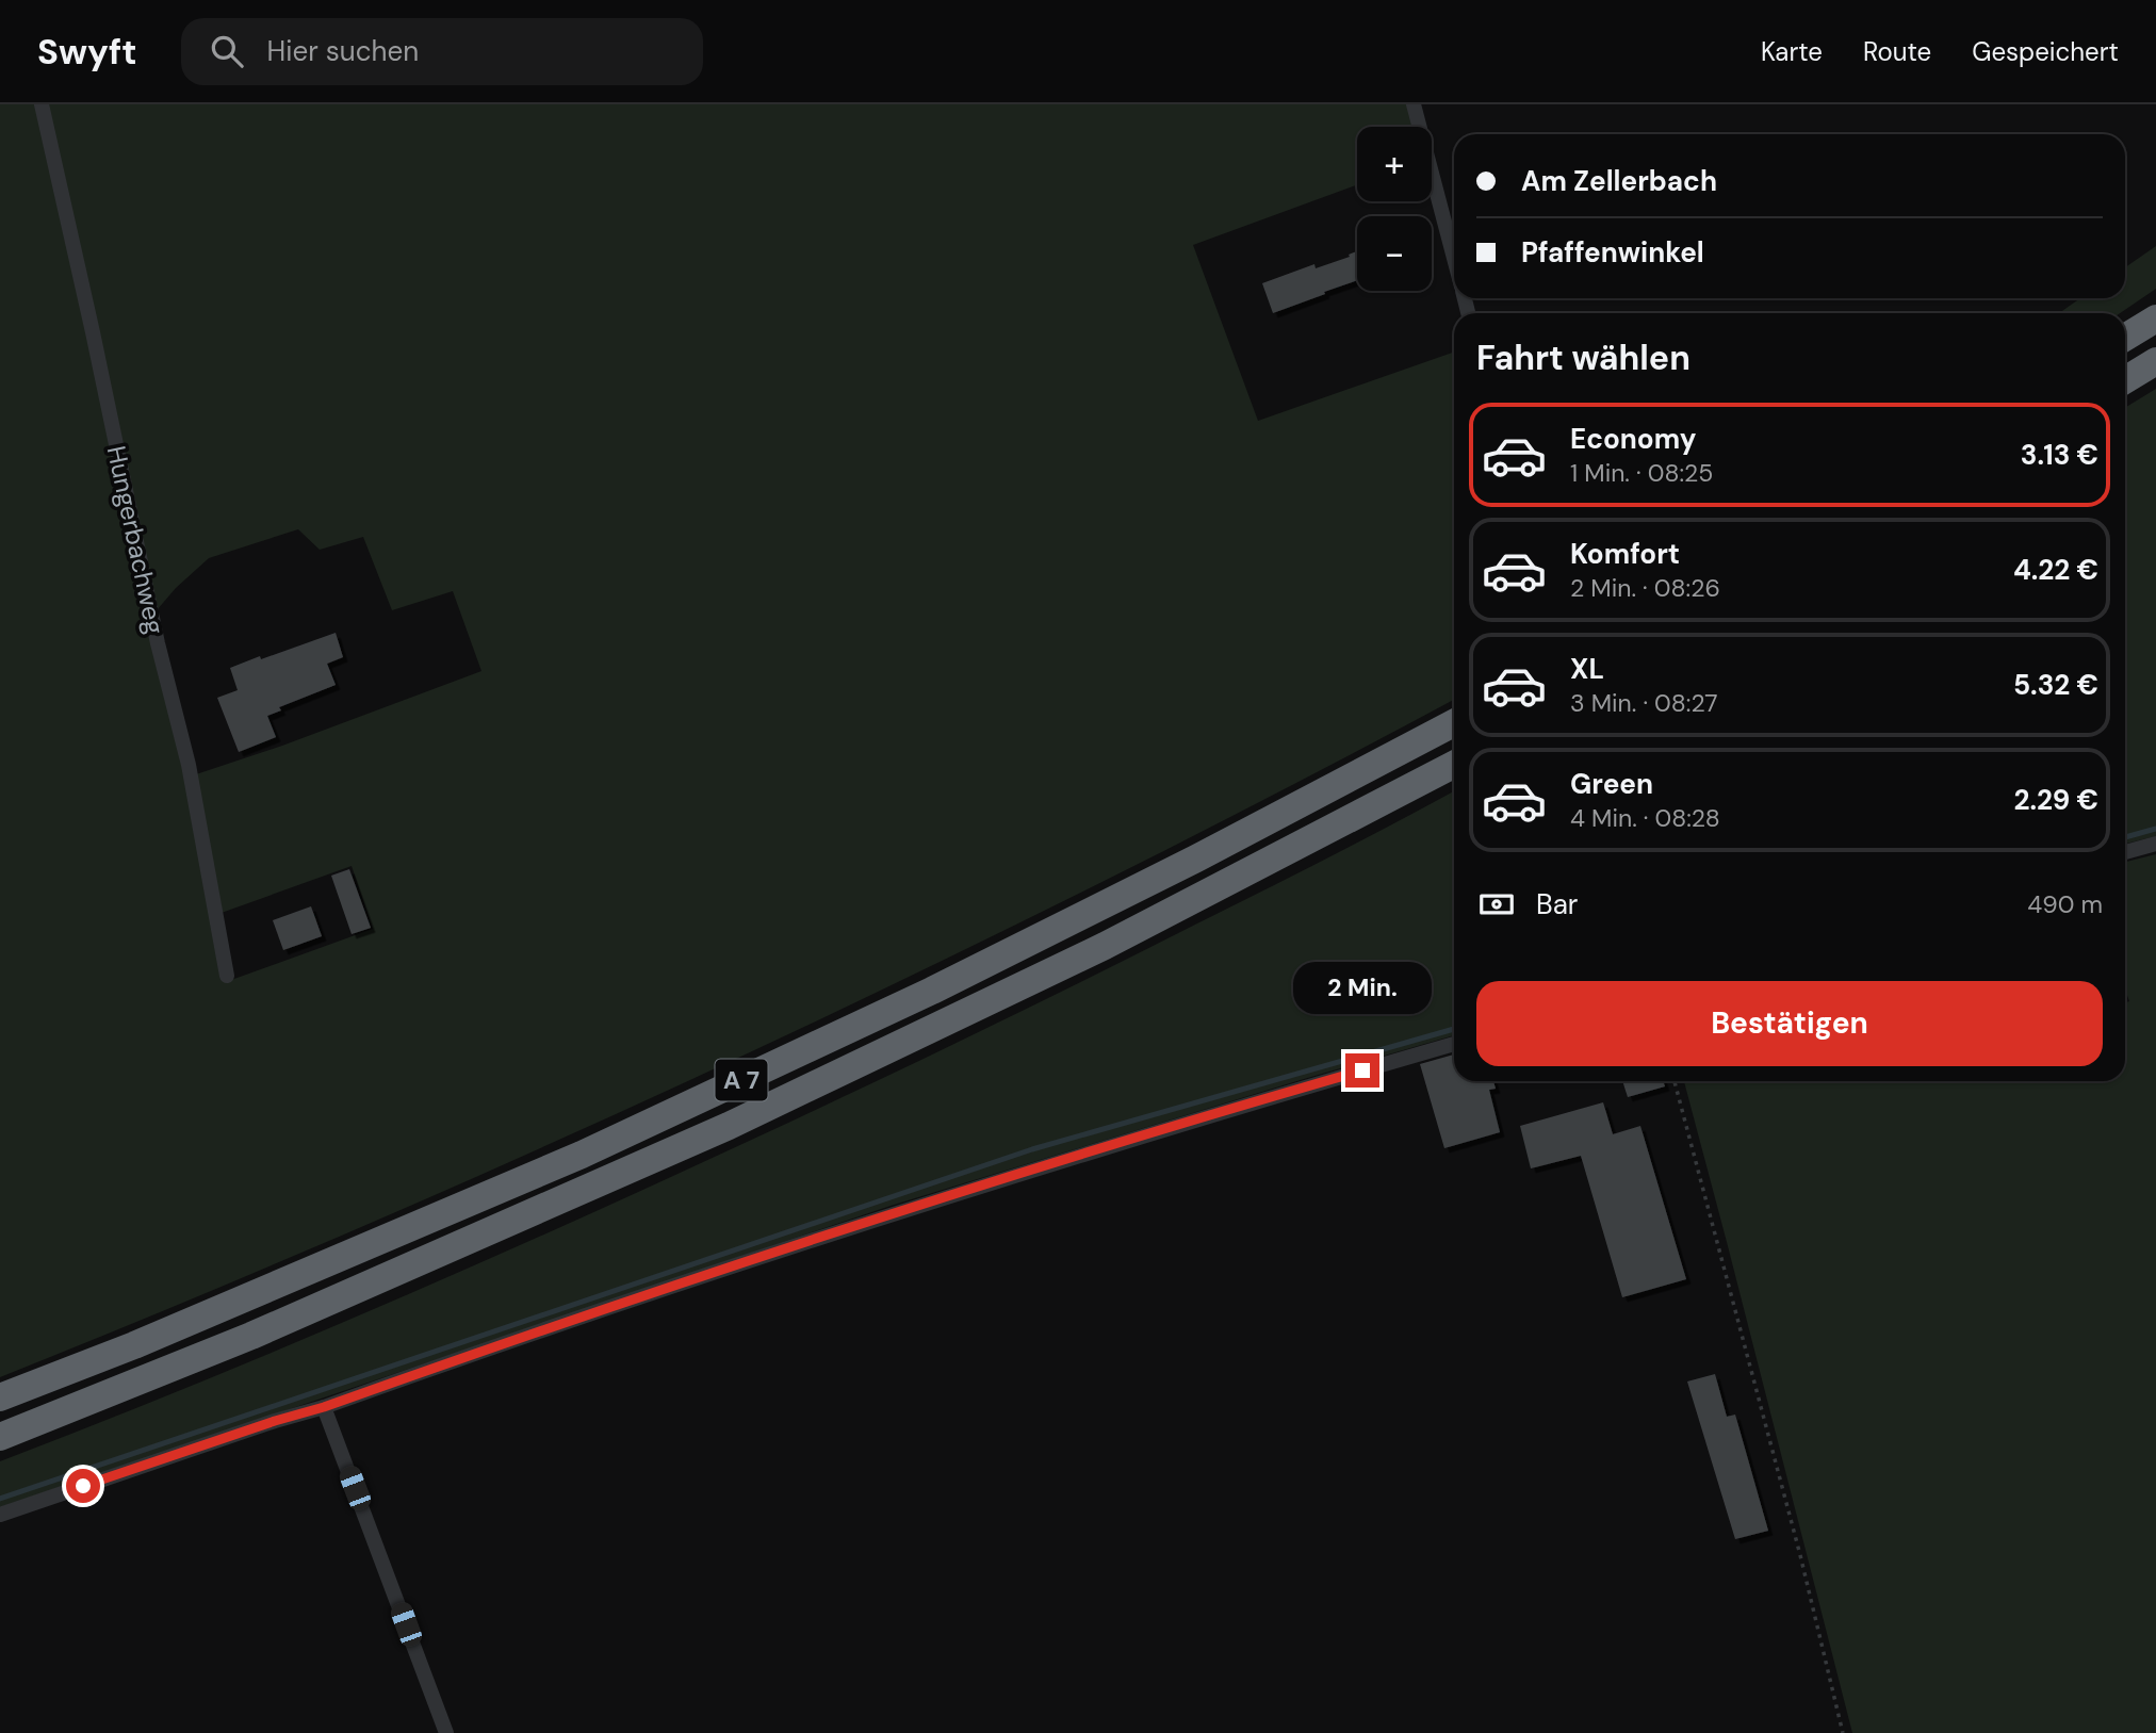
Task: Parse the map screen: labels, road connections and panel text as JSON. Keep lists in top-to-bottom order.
{
  "streets": {
    "highway": ["A 7"],
    "street": ["Hungerbachweg"]
  },
  "page": {
    "header": "Swyft",
    "search": "Hier suchen",
    "nav": ["Karte", "Route", "Gespeichert"],
    "map_buttons": ["+", "−"],
    "banner": ["Am Zellerbach", "Pfaffenwinkel"],
    "heading": "Fahrt wählen",
    "list": [
      {
        "name": "Economy",
        "note": "1 Min. · 08:25",
        "value": "3.13 €"
      },
      {
        "name": "Komfort",
        "note": "2 Min. · 08:26",
        "value": "4.22 €"
      },
      {
        "name": "XL",
        "note": "3 Min. · 08:27",
        "value": "5.32 €"
      },
      {
        "name": "Green",
        "note": "4 Min. · 08:28",
        "value": "2.29 €"
      }
    ],
    "pay": ["Bar", "490 m"],
    "bubble": "2 Min.",
    "buttons": "Bestätigen"
  }
}
